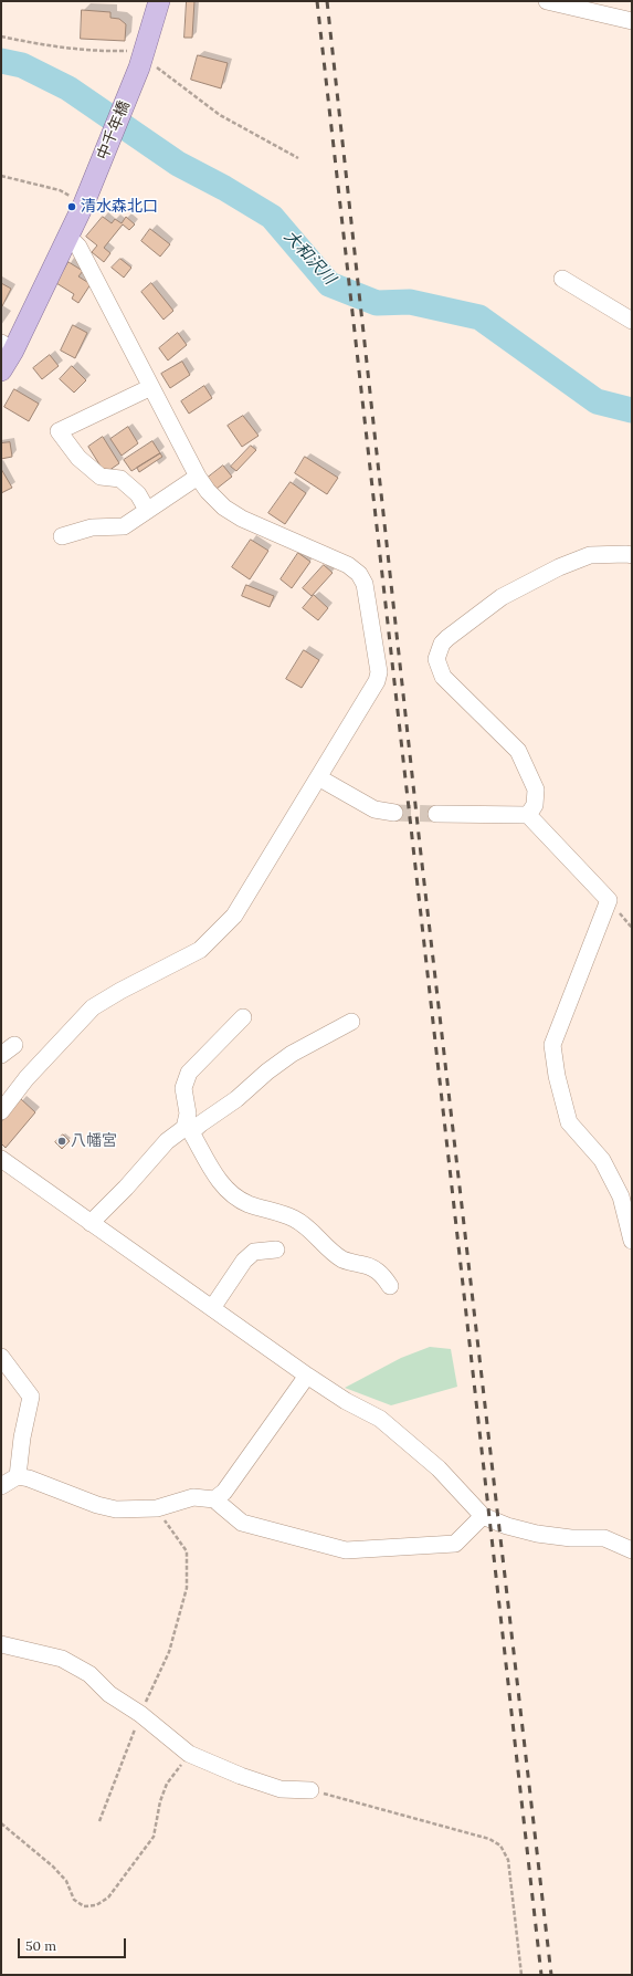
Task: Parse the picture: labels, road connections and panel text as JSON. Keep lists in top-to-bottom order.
{
  "streets": {
    "main road": ["中千年橋"]
  },
  "water": ["大和沢川"],
  "places": ["清水森北口", "八幡宮"],
  "scale_bar": "50 m"
}
